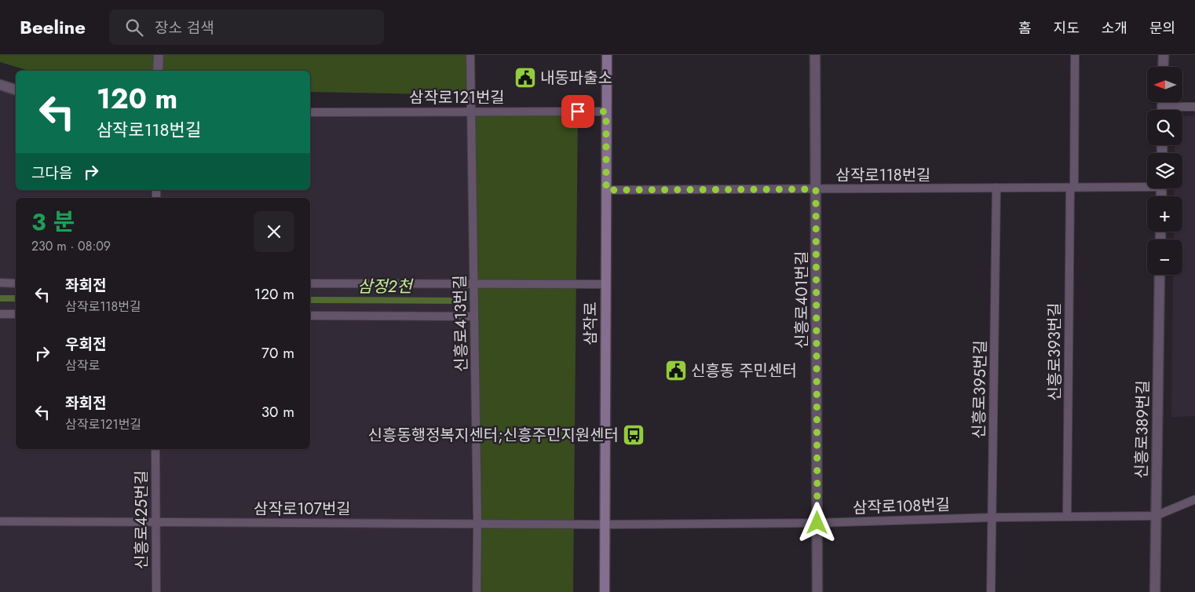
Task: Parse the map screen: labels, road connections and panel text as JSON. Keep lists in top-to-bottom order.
{
  "streets": {
    "street": ["신흥로401번길", "삼작로", "신흥로389번길"],
    "lane": [
      "삼작로121번길",
      "삼작로118번길",
      "신흥로413번길",
      "신흥로393번길",
      "신흥로395번길",
      "삼작로108번길",
      "삼작로107번길",
      "신흥로425번길"
    ]
  },
  "crossings": [
    ["삼작로121번길", "신흥로413번길"],
    ["삼작로121번길", "삼작로"],
    ["삼작로118번길", "신흥로401번길"],
    ["삼작로118번길", "삼작로"],
    ["삼작로118번길", "신흥로393번길"],
    ["삼작로118번길", "신흥로395번길"],
    ["신흥로401번길", "삼작로108번길"],
    ["신흥로413번길", "삼작로107번길"],
    ["삼작로", "삼작로108번길"],
    ["삼작로", "삼작로107번길"],
    ["신흥로393번길", "삼작로108번길"],
    ["신흥로395번길", "삼작로108번길"],
    ["신흥로389번길", "삼작로108번길"],
    ["삼작로108번길", "삼작로107번길"],
    ["삼작로107번길", "신흥로425번길"]
  ],
  "water": ["삼정2천"],
  "places": {
    "public building": ["내동파출소", "신흥동 주민센터"],
    "bus stop": ["신흥동행정복지센터;신흥주민지원센터"]
  },
  "north": "left",
  "page": {
    "header": "Beeline",
    "search": "장소 검색",
    "nav": [
      "홈",
      "지도",
      "소개",
      "문의"
    ],
    "map_buttons": ["+", "−"],
    "turn": ["120 m", "삼작로118번길"],
    "then": "그다음",
    "heading": ["3 분", "230 m · 08:09"],
    "list": [
      {
        "name": "좌회전",
        "note": "삼작로118번길",
        "value": "120 m"
      },
      {
        "name": "우회전",
        "note": "삼작로",
        "value": "70 m"
      },
      {
        "name": "좌회전",
        "note": "삼작로121번길",
        "value": "30 m"
      }
    ]
  }
}
